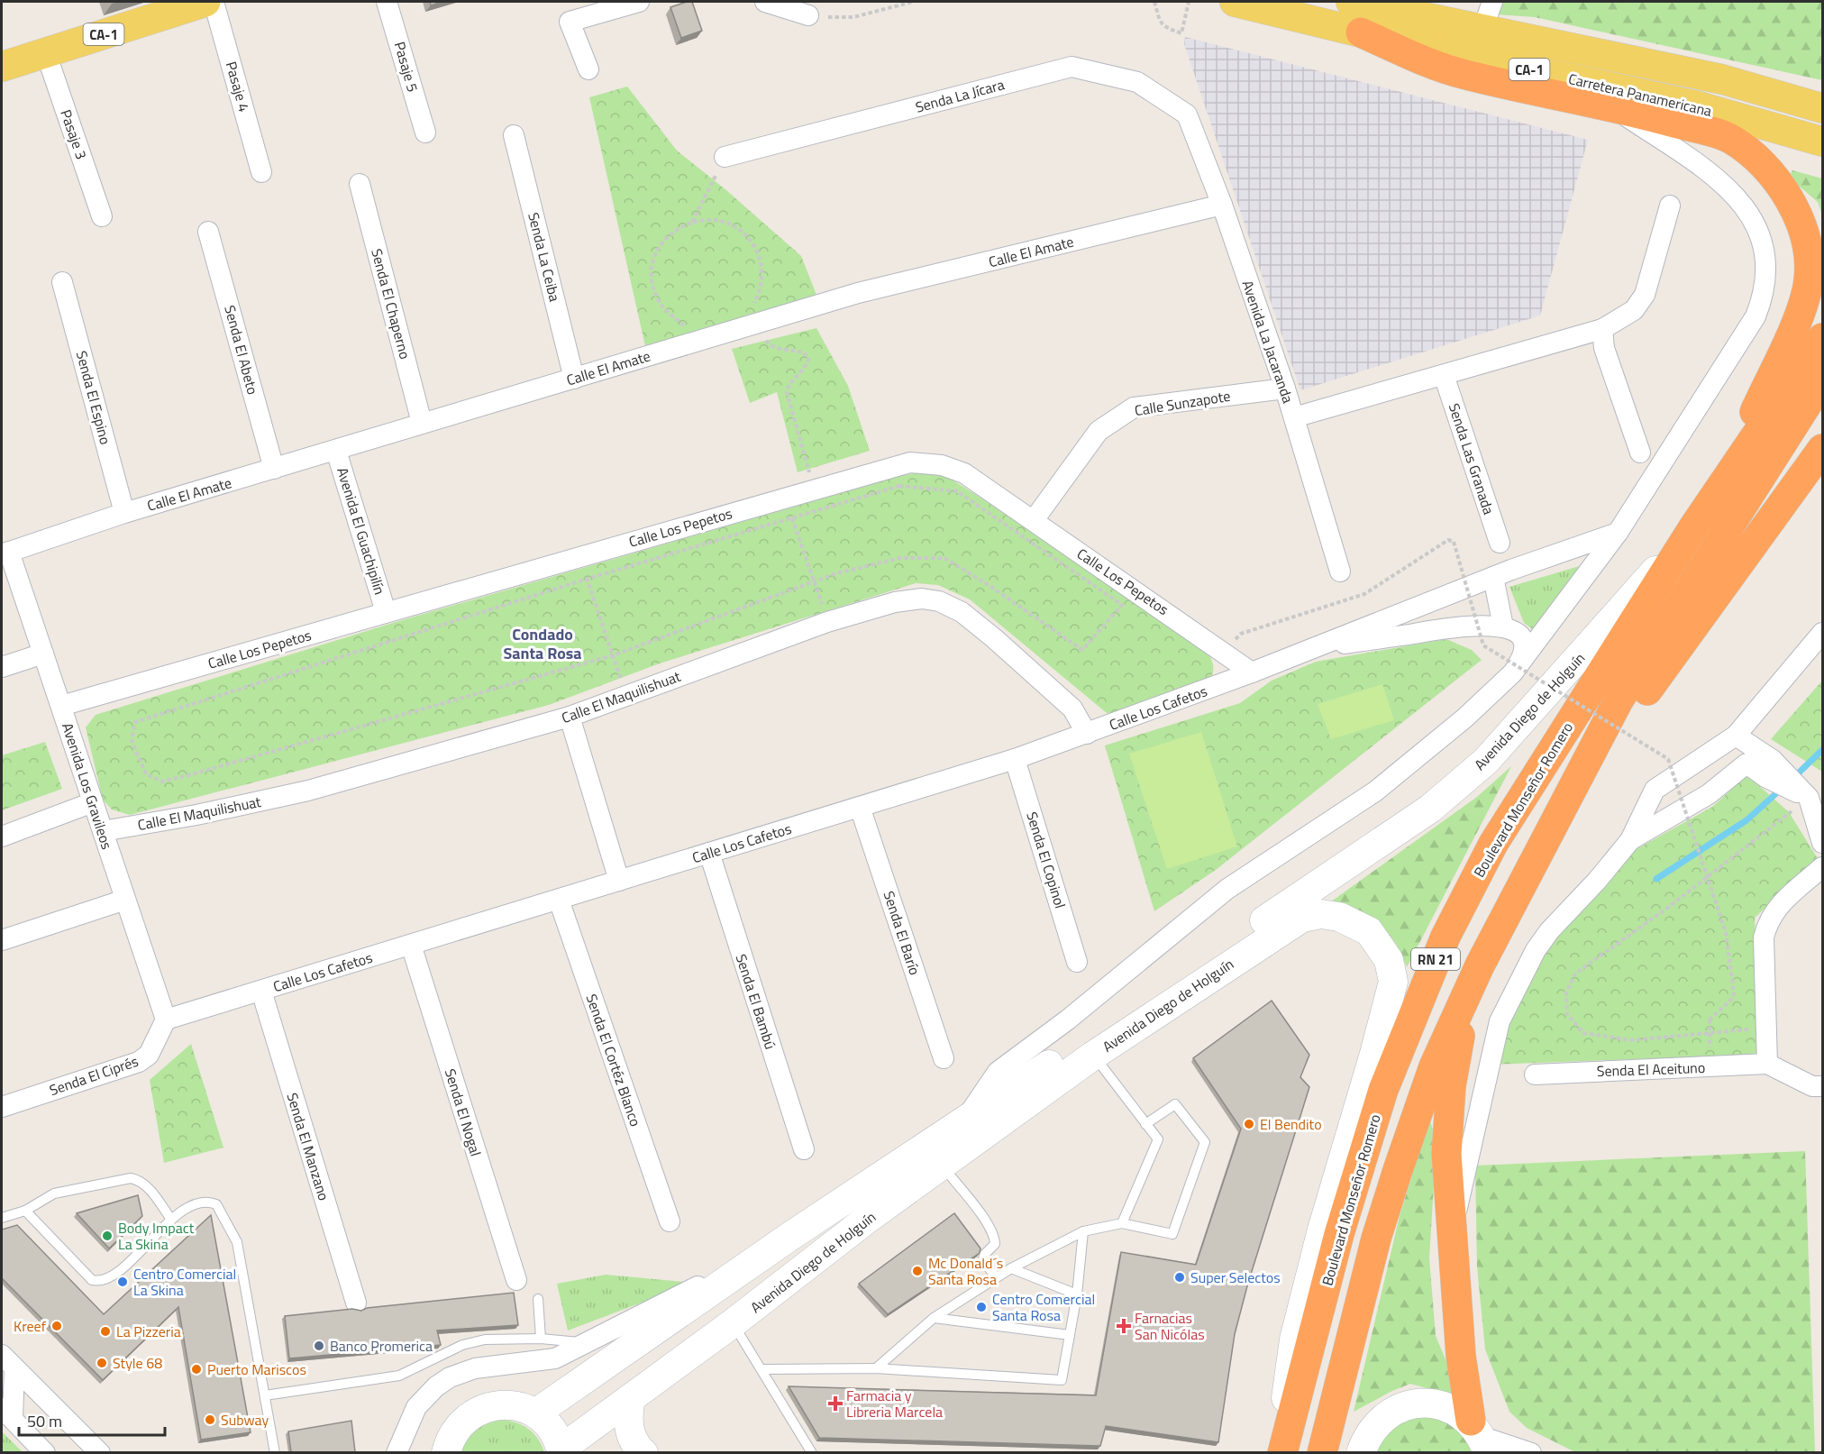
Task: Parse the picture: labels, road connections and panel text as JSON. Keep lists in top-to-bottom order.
{
  "streets": {
    "highway": ["Boulevard Monseñor Romero", "RN 21"],
    "main road": ["CA-1", "Carretera Panamericana"],
    "street": [
      "Pasaje 5",
      "Pasaje 4",
      "Senda La Jícara",
      "Pasaje 3",
      "Calle El Amate",
      "Senda La Ceiba",
      "Senda El Chaperno",
      "Avenida La Jacaranda",
      "Senda El Abeto",
      "Senda El Espino",
      "Calle Sunzapote",
      "Senda Las Granada",
      "Calle Los Pepetos",
      "Avenida El Guachipilín",
      "Calle El Maquilishuat",
      "Calle Los Cafetos",
      "Avenida Diego de Holguín",
      "Avenida Los Gravileos",
      "Senda El Copinol",
      "Senda El Barío",
      "Senda El Bambú",
      "Senda El Cortéz Blanco",
      "Senda El Aceituno",
      "Senda El Ciprés",
      "Senda El Nogal",
      "Senda El Manzano"
    ]
  },
  "crossings": [
    ["CA-1", "Pasaje 3"],
    ["Senda La Jícara", "Avenida La Jacaranda"],
    ["Calle El Amate", "Senda La Ceiba"],
    ["Calle El Amate", "Senda El Chaperno"],
    ["Calle El Amate", "Avenida La Jacaranda"],
    ["Calle El Amate", "Senda El Abeto"],
    ["Calle El Amate", "Senda El Espino"],
    ["Calle El Amate", "Avenida El Guachipilín"],
    ["Calle El Amate", "Avenida Los Gravileos"],
    ["Avenida La Jacaranda", "Calle Sunzapote"],
    ["Calle Sunzapote", "Calle Los Pepetos"],
    ["Calle Los Pepetos", "Avenida El Guachipilín"],
    ["Calle Los Pepetos", "Calle Los Cafetos"],
    ["Calle Los Pepetos", "Avenida Los Gravileos"],
    ["Calle El Maquilishuat", "Calle Los Cafetos"],
    ["Calle El Maquilishuat", "Avenida Los Gravileos"],
    ["Calle Los Cafetos", "Avenida Los Gravileos"],
    ["Calle Los Cafetos", "Senda El Copinol"],
    ["Calle Los Cafetos", "Senda El Barío"],
    ["Calle Los Cafetos", "Senda El Bambú"],
    ["Calle Los Cafetos", "Senda El Cortéz Blanco"],
    ["Calle Los Cafetos", "Senda El Ciprés"],
    ["Calle Los Cafetos", "Senda El Nogal"],
    ["Calle Los Cafetos", "Senda El Manzano"],
    ["Avenida Diego de Holguín", "Boulevard Monseñor Romero"],
    ["Avenida Los Gravileos", "Senda El Ciprés"]
  ],
  "districts": ["Condado Santa Rosa"],
  "places": {
    "other": [
      "El Bendito",
      "Body Impact La Skina",
      "Mc Donald´s Santa Rosa",
      "Super Selectos",
      "Centro Comercial La Skina",
      "Centro Comercial Santa Rosa",
      "Kreef",
      "La Pizzeria",
      "Banco Promerica",
      "Style 68",
      "Puerto Mariscos",
      "Subway"
    ],
    "health": ["Farnacias San Nicólas", "Farmacia y Libreria Marcela"]
  },
  "scale_bar": "50 m"
}
